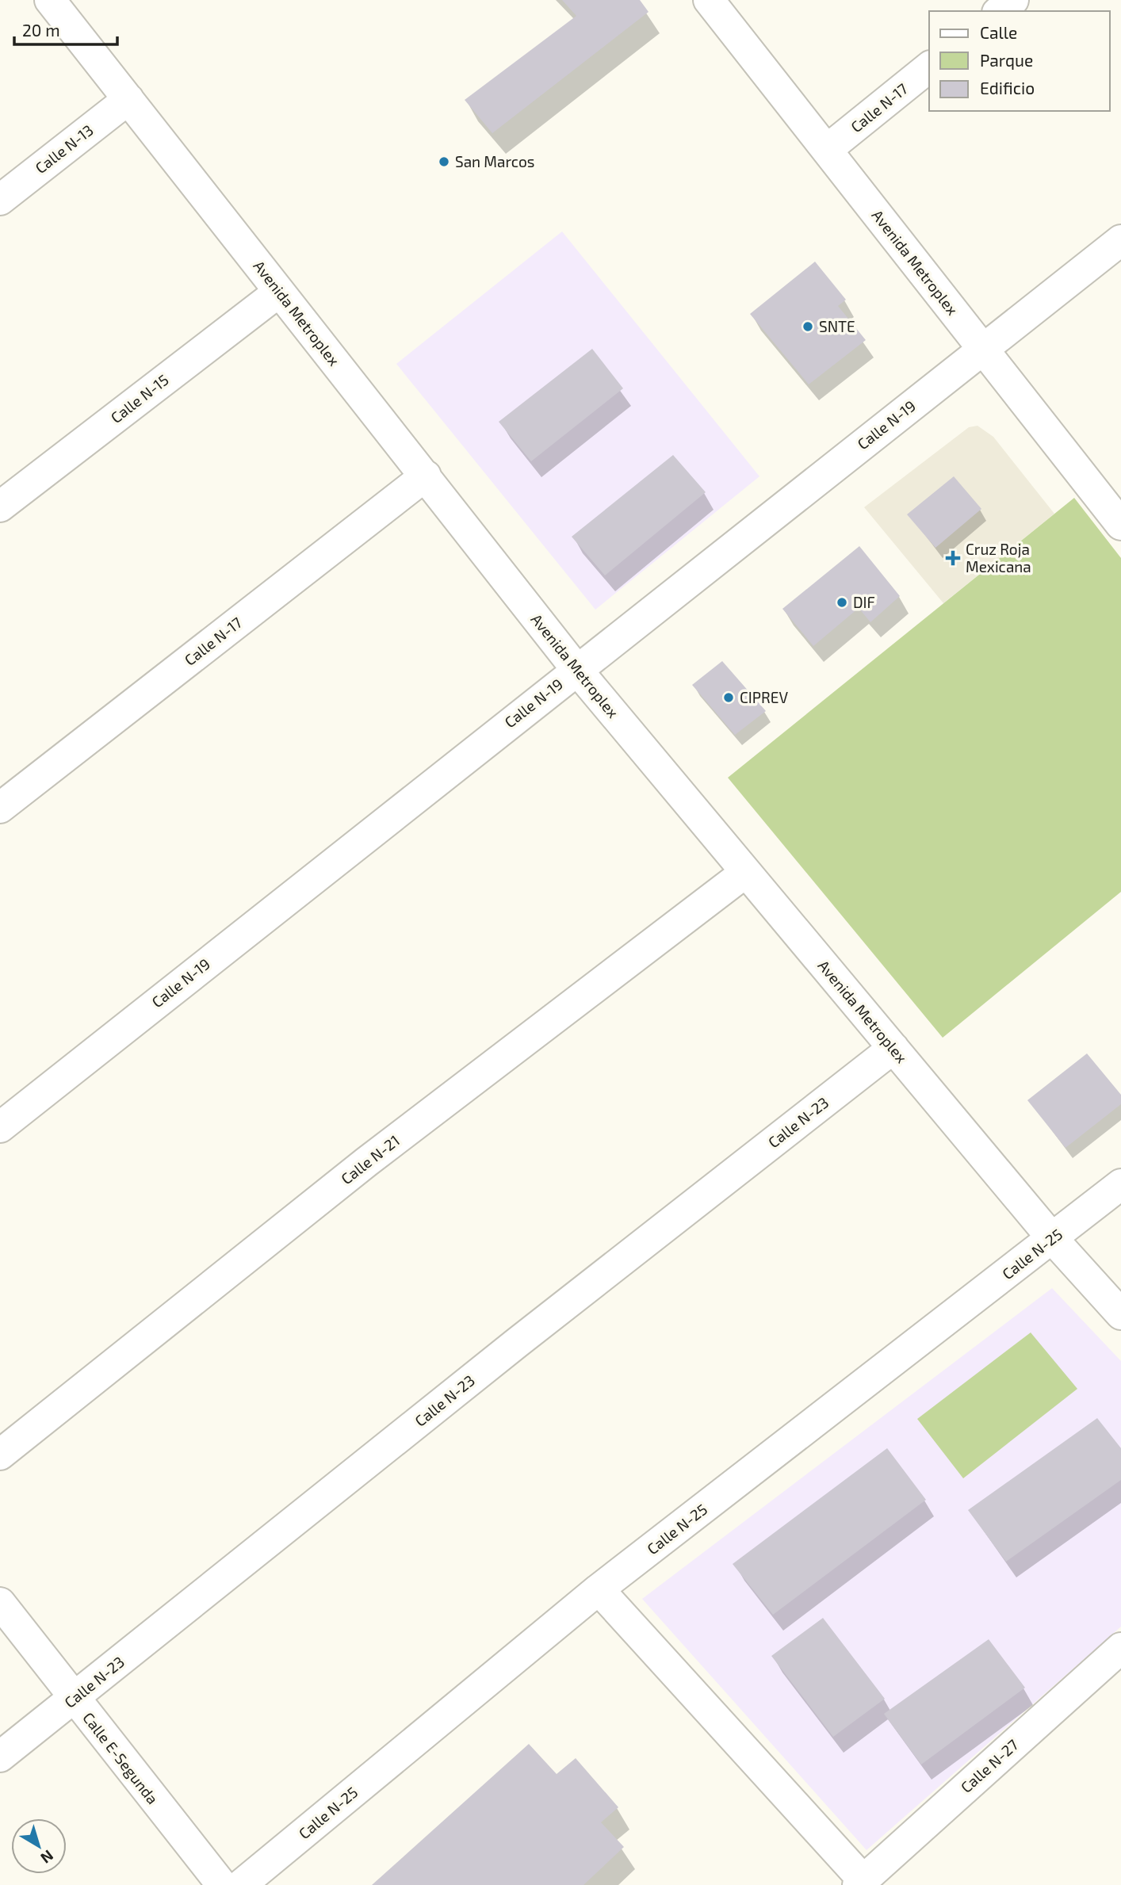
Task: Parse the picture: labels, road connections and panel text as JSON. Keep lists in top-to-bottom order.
{
  "streets": {
    "street": [
      "Calle N-17",
      "Calle N-13",
      "Avenida Metroplex",
      "Calle N-15",
      "Calle N-19",
      "Calle N-23",
      "Calle N-21",
      "Calle N-25",
      "Calle E-Segunda",
      "Calle N-27"
    ]
  },
  "crossings": [
    ["Calle N-17", "Avenida Metroplex"],
    ["Calle N-13", "Avenida Metroplex"],
    ["Avenida Metroplex", "Calle N-15"],
    ["Avenida Metroplex", "Calle N-19"],
    ["Avenida Metroplex", "Calle N-23"],
    ["Avenida Metroplex", "Calle N-21"],
    ["Avenida Metroplex", "Calle N-25"],
    ["Calle N-23", "Calle E-Segunda"]
  ],
  "places": {
    "other": [
      "San Marcos",
      "SNTE",
      "DIF",
      "CIPREV"
    ],
    "health": ["Cruz Roja Mexicana"]
  },
  "legend": ["Calle", "Parque", "Edificio"],
  "scale_bar": "20 m",
  "north": "bottom right"
}
